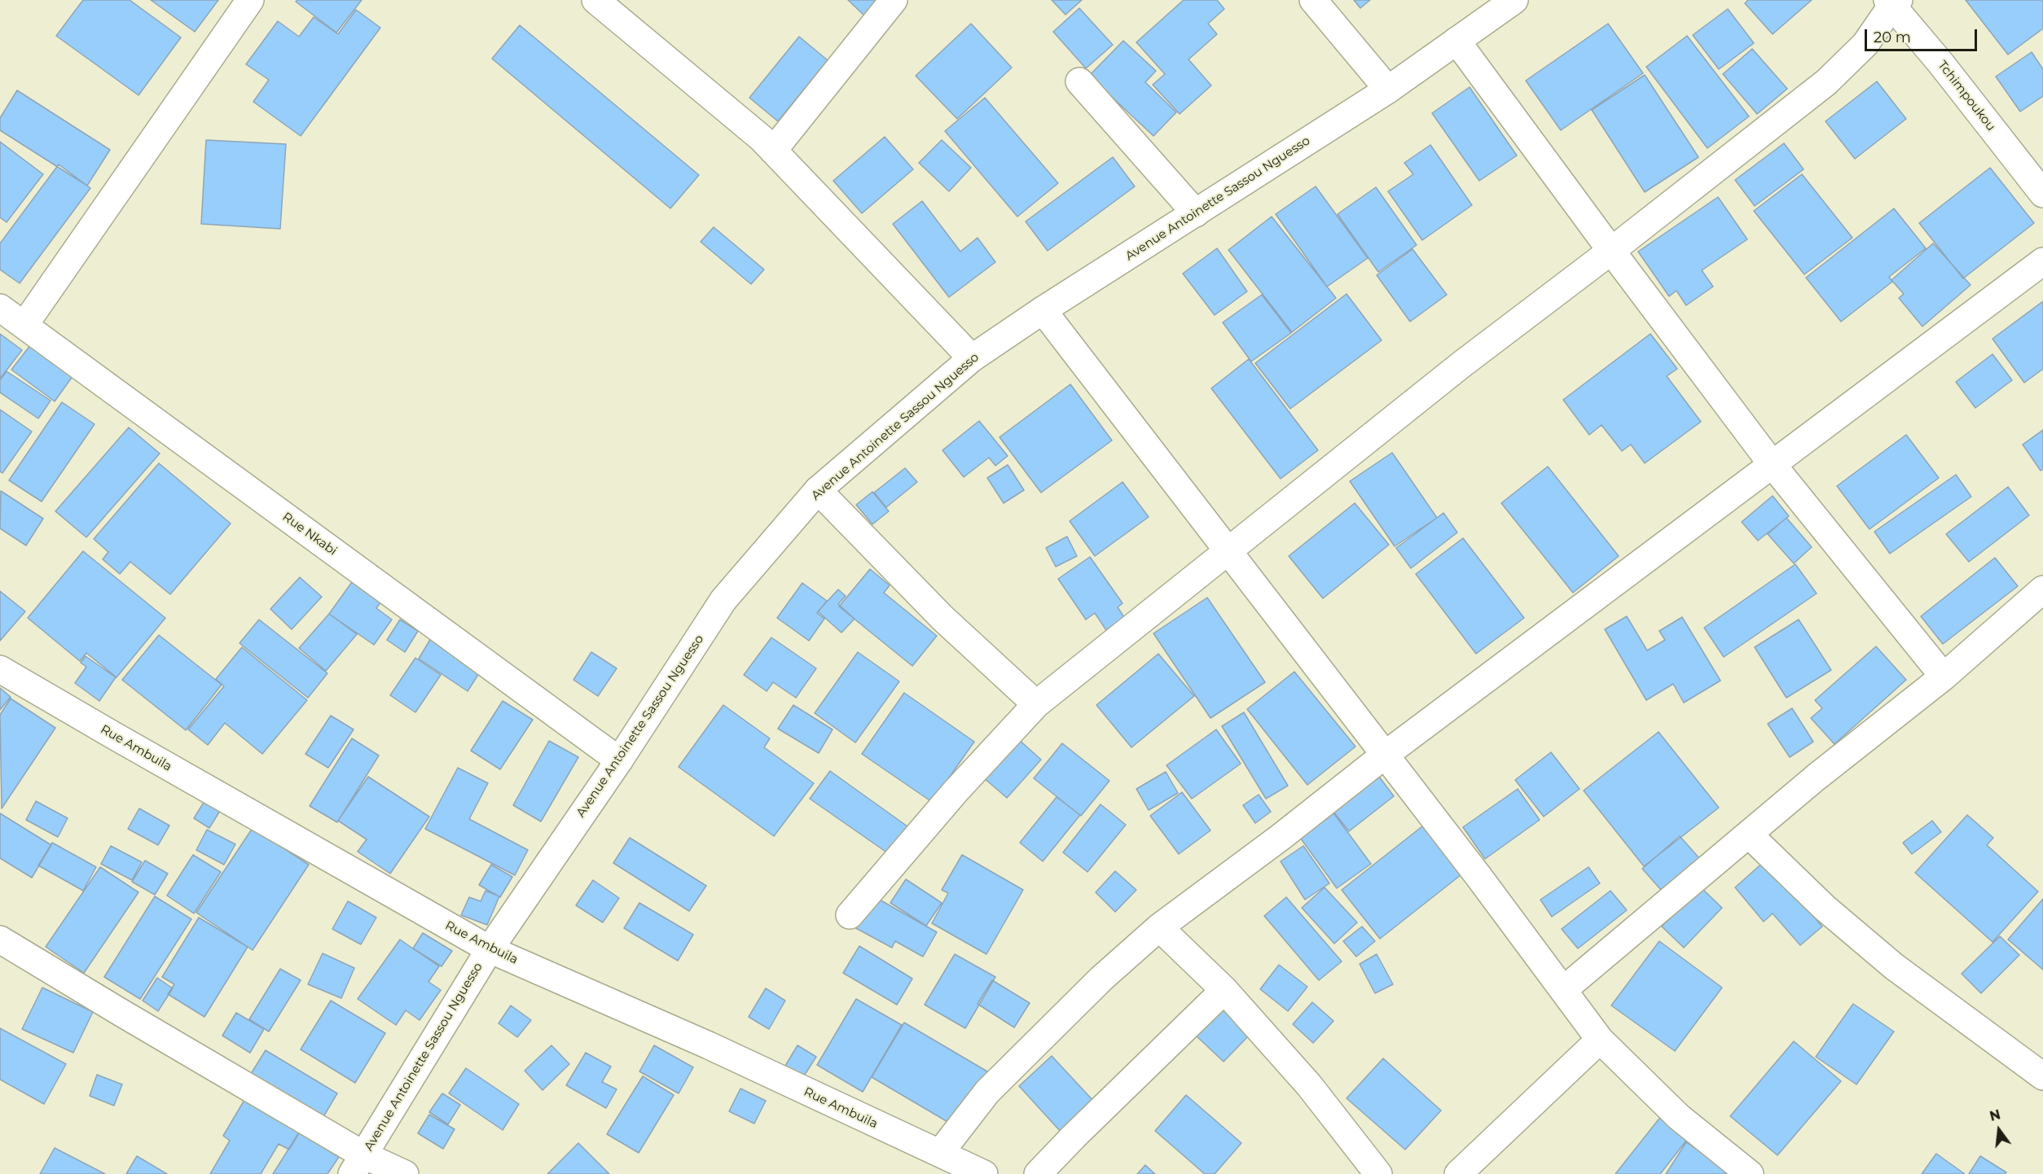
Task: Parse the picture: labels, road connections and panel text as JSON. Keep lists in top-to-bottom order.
{
  "streets": {
    "street": [
      "Tchimpoukou",
      "Avenue Antoinette Sassou Nguesso",
      "Rue Nkabi",
      "Rue Ambuila"
    ]
  },
  "crossings": [
    ["Avenue Antoinette Sassou Nguesso", "Rue Nkabi"],
    ["Avenue Antoinette Sassou Nguesso", "Rue Ambuila"]
  ],
  "scale_bar": "20 m",
  "north": "top"
}
